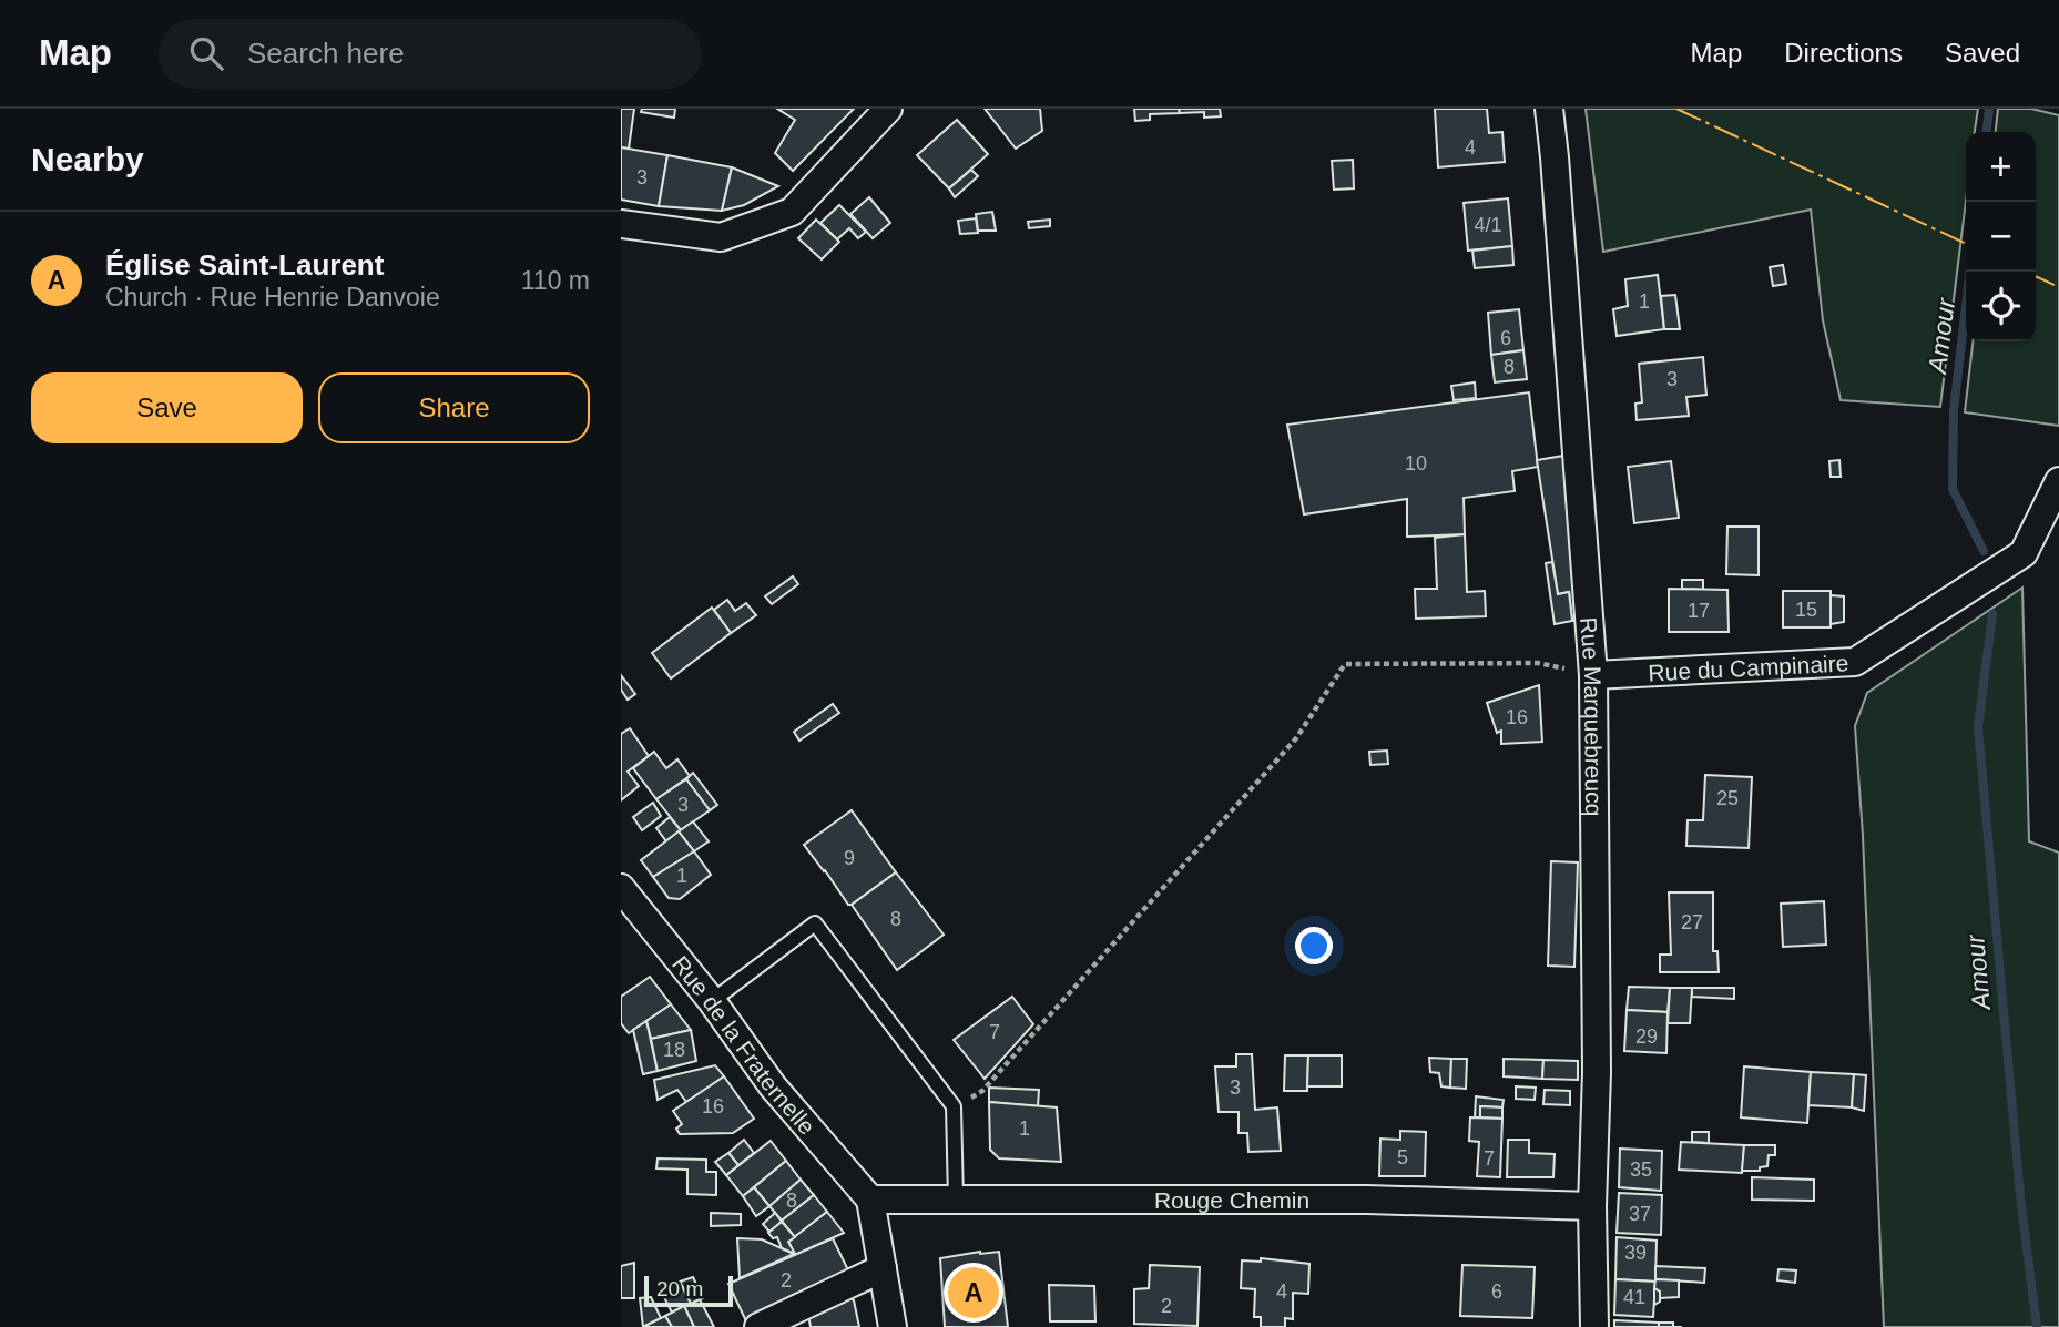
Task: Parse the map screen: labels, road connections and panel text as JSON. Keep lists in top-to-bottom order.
{
  "streets": {
    "street": [
      "Rue du Campinaire",
      "Rue Marquebreucq",
      "Rue de la Fraternelle",
      "Rouge Chemin"
    ]
  },
  "crossings": [
    ["Rue du Campinaire", "Rue Marquebreucq"],
    ["Rue Marquebreucq", "Rouge Chemin"],
    ["Rue de la Fraternelle", "Rouge Chemin"]
  ],
  "water": ["Amour"],
  "house_numbers": [
    "4",
    "3",
    "4/1",
    "1",
    "6",
    "8",
    "3",
    "10",
    "15",
    "17",
    "16",
    "25",
    "3",
    "9",
    "1",
    "8",
    "27",
    "7",
    "29",
    "18",
    "3",
    "16",
    "1",
    "5",
    "7",
    "35",
    "8",
    "37",
    "39",
    "2",
    "4",
    "6",
    "41",
    "2"
  ],
  "scale_bar": "20 m",
  "page": {
    "header": "Map",
    "search": "Search here",
    "nav": ["Map", "Directions", "Saved"],
    "heading": "Nearby",
    "map_buttons": ["+", "−"],
    "list": [
      {
        "mark": "A",
        "name": "Église Saint-Laurent",
        "note": "Church · Rue Henrie Danvoie",
        "value": "110 m"
      }
    ],
    "buttons": ["Save", "Share"],
    "pins": "A",
    "scale": "20 m"
  }
}
